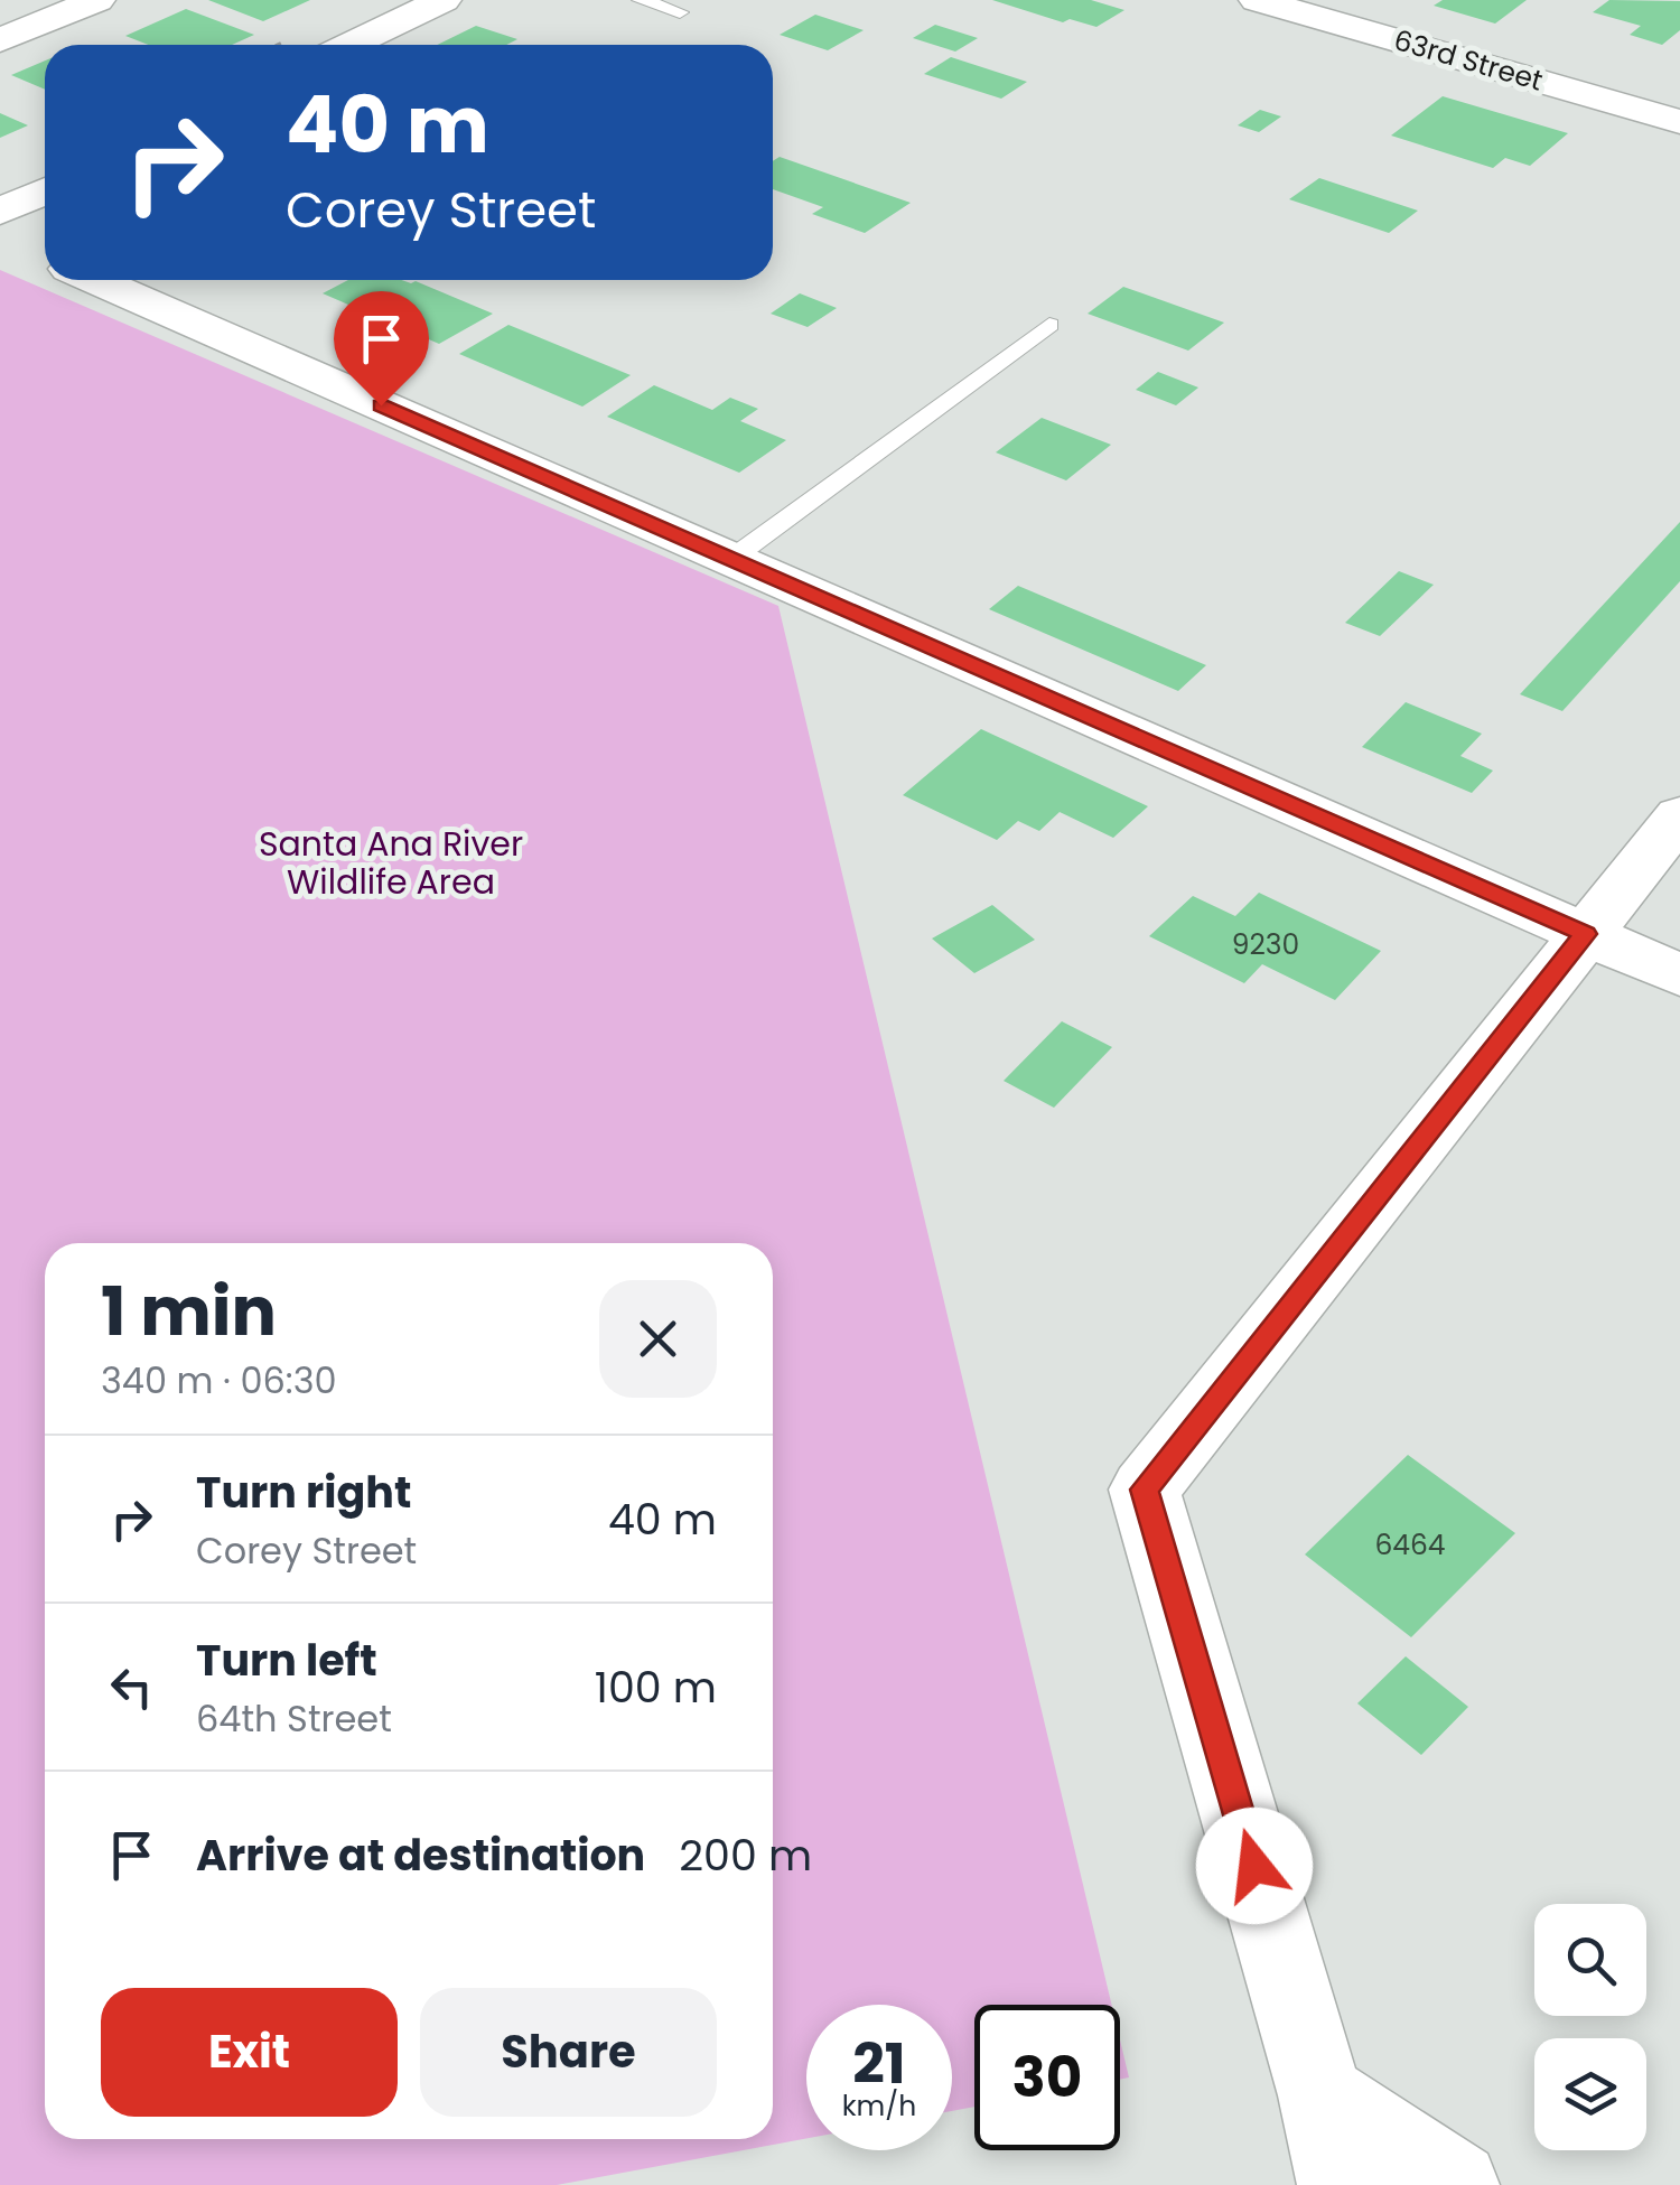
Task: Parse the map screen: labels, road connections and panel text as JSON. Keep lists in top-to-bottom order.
{
  "streets": {
    "street": ["63rd Street"]
  },
  "parks": ["Santa Ana River Wildlife Area"],
  "house_numbers": ["9230", "6464"],
  "page": {
    "turn": ["40 m", "Corey Street"],
    "heading": ["1 min", "340 m · 06:30"],
    "list": [
      {
        "name": "Turn right",
        "note": "Corey Street",
        "value": "40 m"
      },
      {
        "name": "Turn left",
        "note": "64th Street",
        "value": "100 m"
      },
      {
        "name": "Arrive at destination",
        "value": "200 m"
      }
    ],
    "buttons": ["Exit", "Share"],
    "speed": "21 km/h",
    "limit": "30"
  }
}
